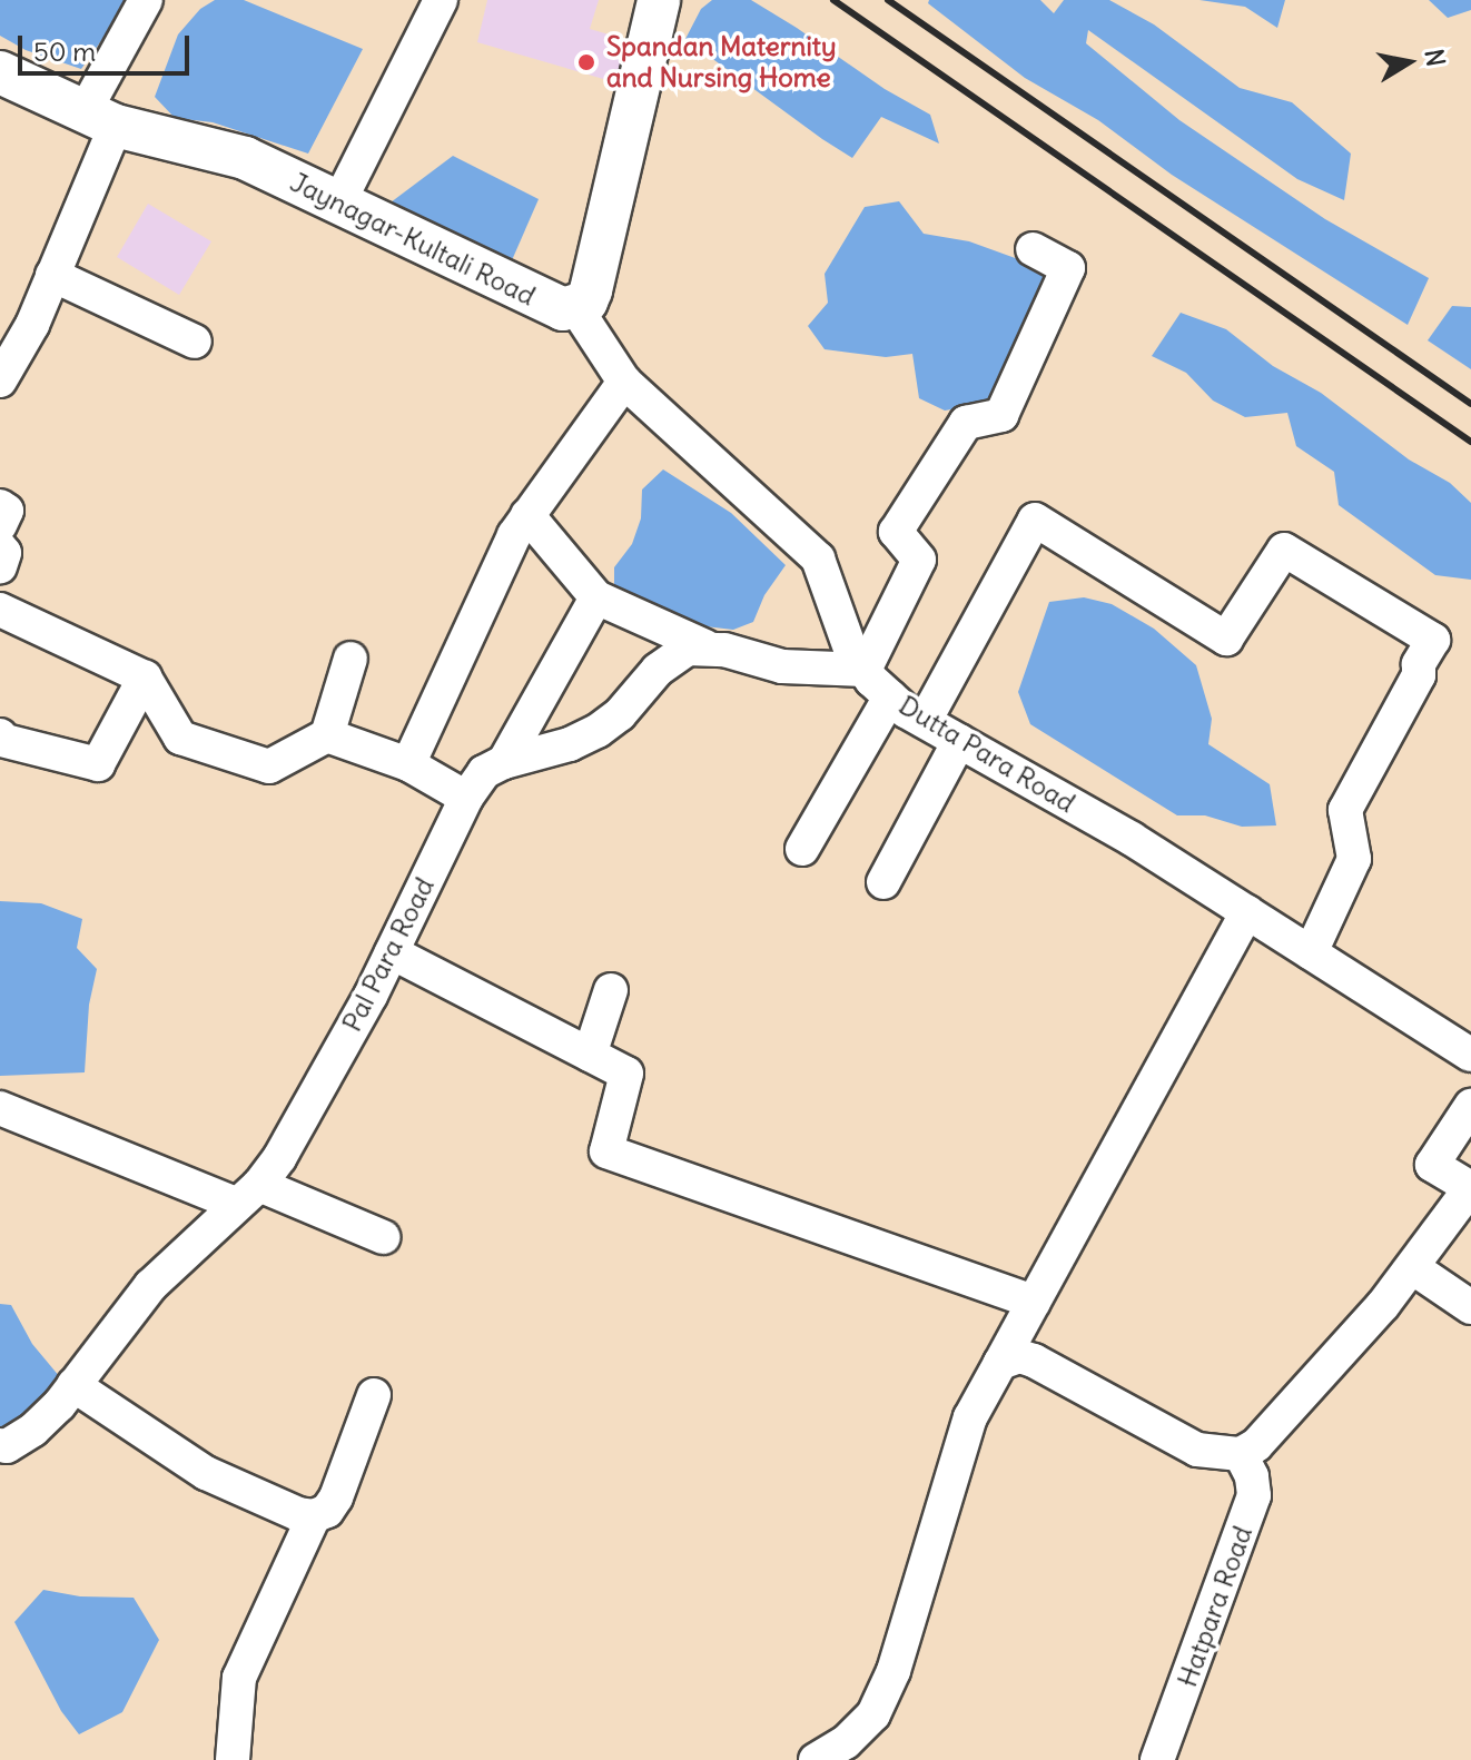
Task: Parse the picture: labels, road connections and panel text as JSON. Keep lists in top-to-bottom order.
{
  "streets": {
    "main road": ["Jaynagar-Kultali Road"],
    "street": ["Dutta Para Road", "Pal Para Road", "Hatpara Road"]
  },
  "crossings": [
    ["Jaynagar-Kultali Road", "Dutta Para Road"]
  ],
  "places": ["Spandan Maternity and Nursing Home"],
  "scale_bar": "50 m",
  "north": "right"
}
